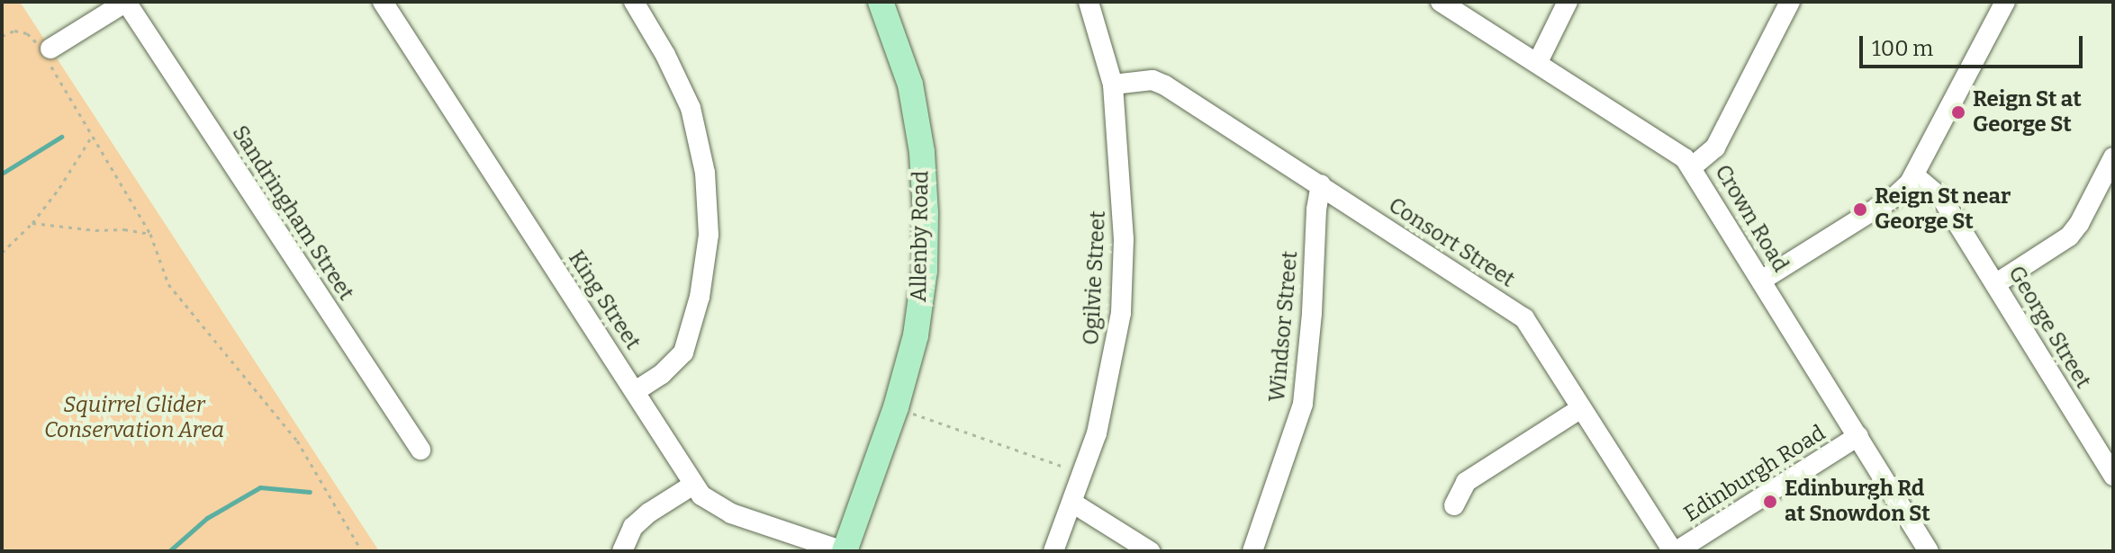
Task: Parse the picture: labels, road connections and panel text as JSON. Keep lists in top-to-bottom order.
{
  "streets": {
    "main road": ["Allenby Road"],
    "street": [
      "Sandringham Street",
      "Crown Road",
      "Consort Street",
      "Ogilvie Street",
      "King Street",
      "Windsor Street",
      "George Street",
      "Edinburgh Road"
    ]
  },
  "crossings": [
    ["Crown Road", "Edinburgh Road"],
    ["Allenby Road", "King Street"],
    ["Consort Street", "Ogilvie Street"],
    ["Consort Street", "Windsor Street"],
    ["Consort Street", "Edinburgh Road"]
  ],
  "parks": ["Squirrel Glider Conservation Area"],
  "places": ["Reign St at George St", "Reign St near George St", "Edinburgh Rd at Snowdon St"],
  "scale_bar": "100 m"
}
